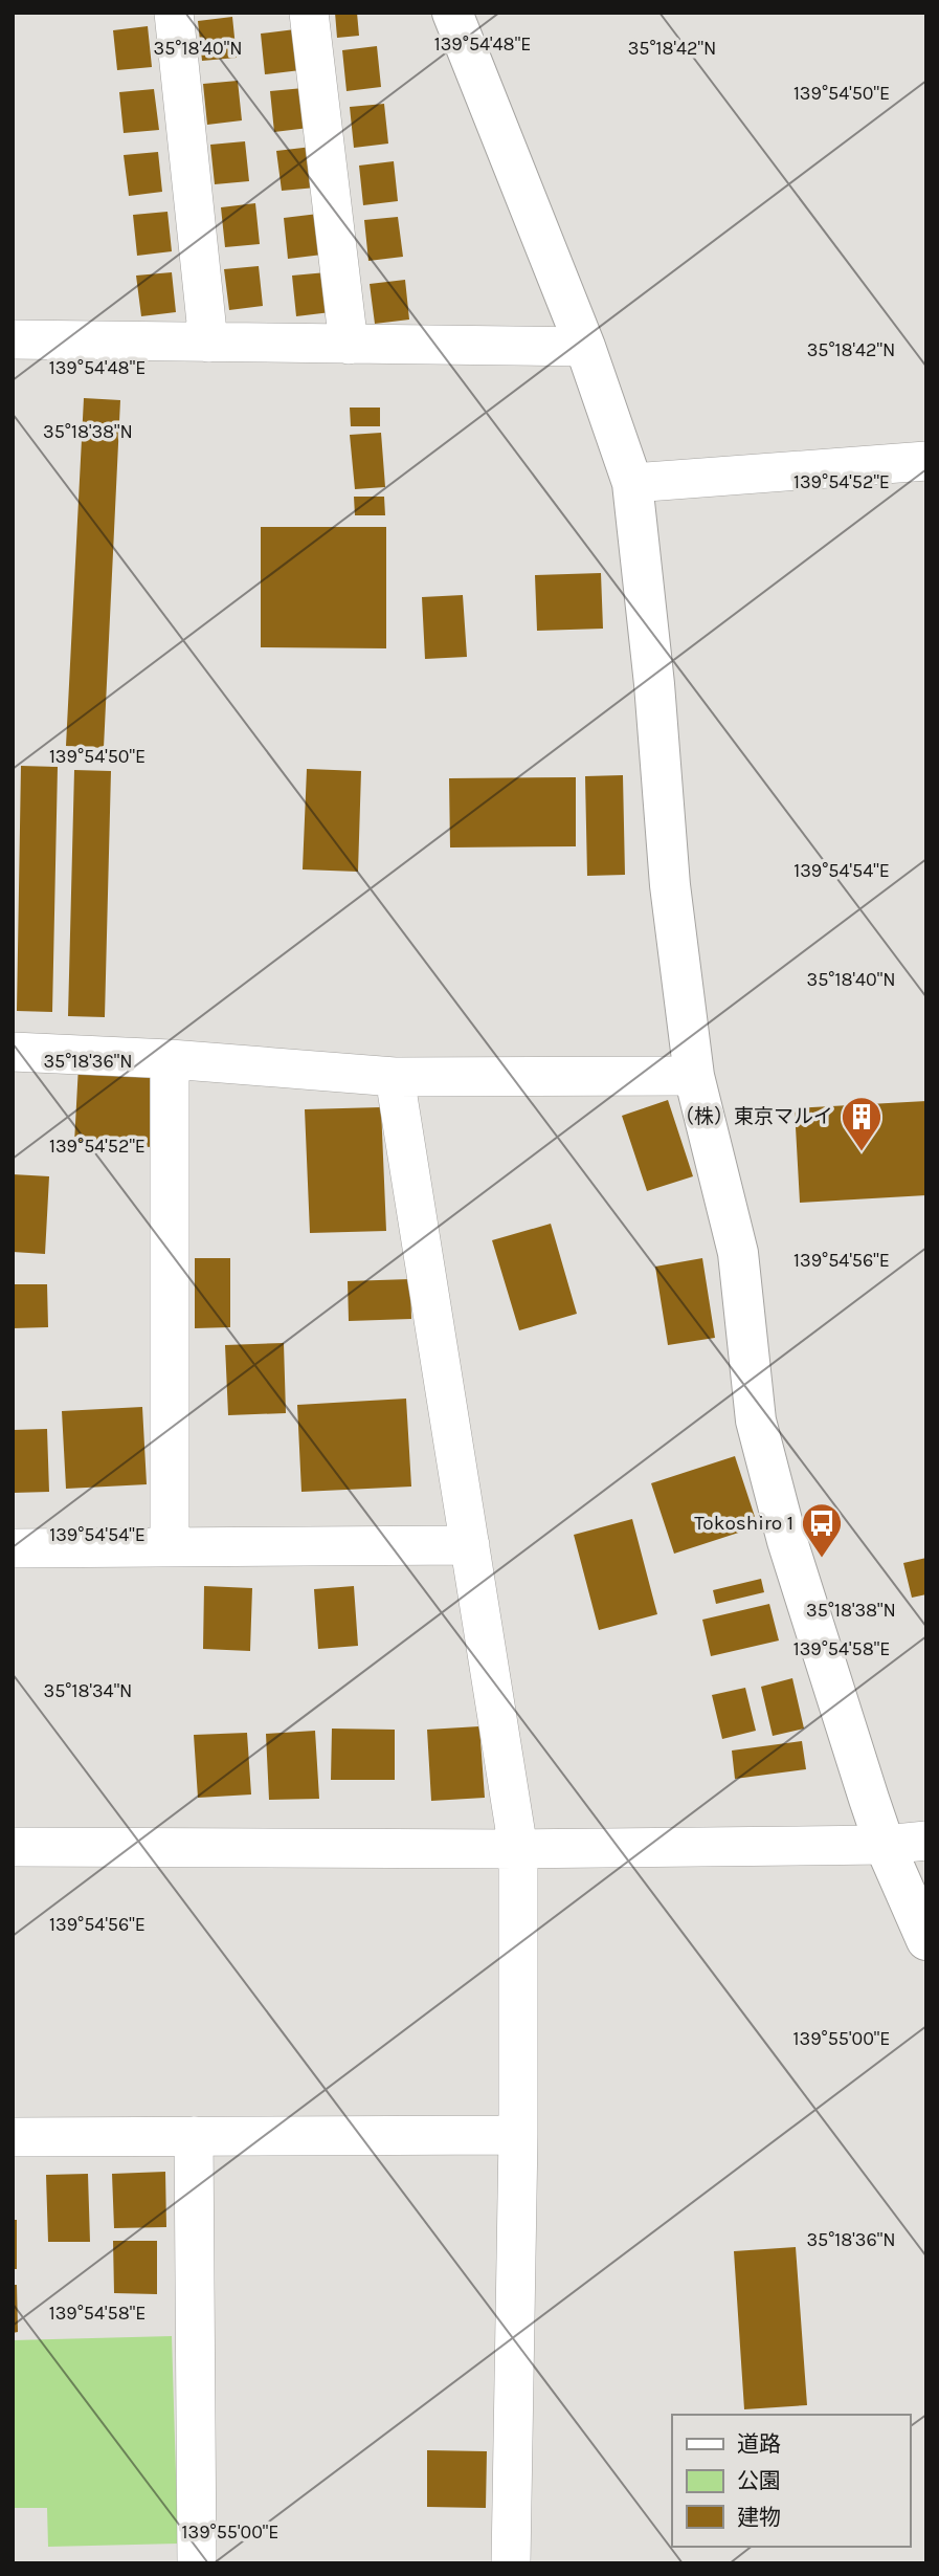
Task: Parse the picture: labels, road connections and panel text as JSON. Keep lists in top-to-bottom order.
{
  "places": {
    "building": ["（株）東京マルイ"],
    "bus stop": ["Tokoshiro 1"]
  },
  "legend": ["道路", "公園", "建物"],
  "coordinates": [
    "139°54'48\"E",
    "35°18'40\"N",
    "35°18'42\"N",
    "139°54'50\"E",
    "35°18'38\"N",
    "139°54'52\"E",
    "139°54'54\"E",
    "35°18'36\"N",
    "139°54'56\"E",
    "139°54'58\"E",
    "35°18'34\"N",
    "139°55'00\"E"
  ]
}
